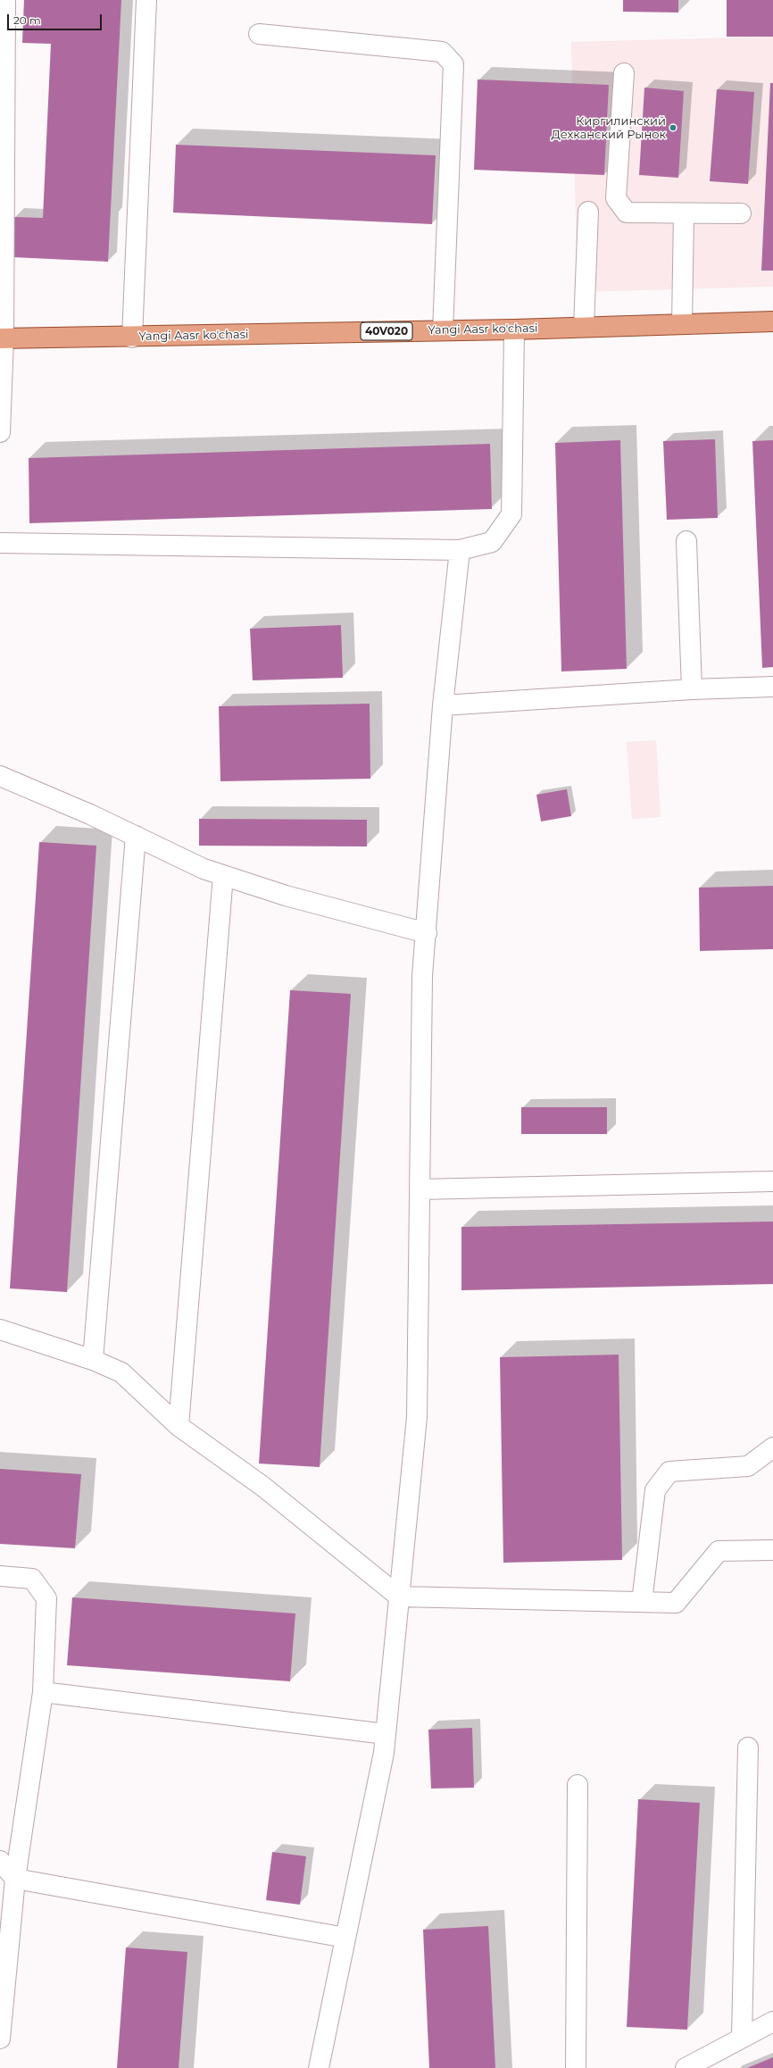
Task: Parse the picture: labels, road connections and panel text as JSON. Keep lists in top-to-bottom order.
{
  "streets": {
    "main road": ["Yangi Aasr ko'chasi", "40V020"]
  },
  "places": ["Киргилинский Дехканский Рынок"],
  "scale_bar": "20 m"
}
